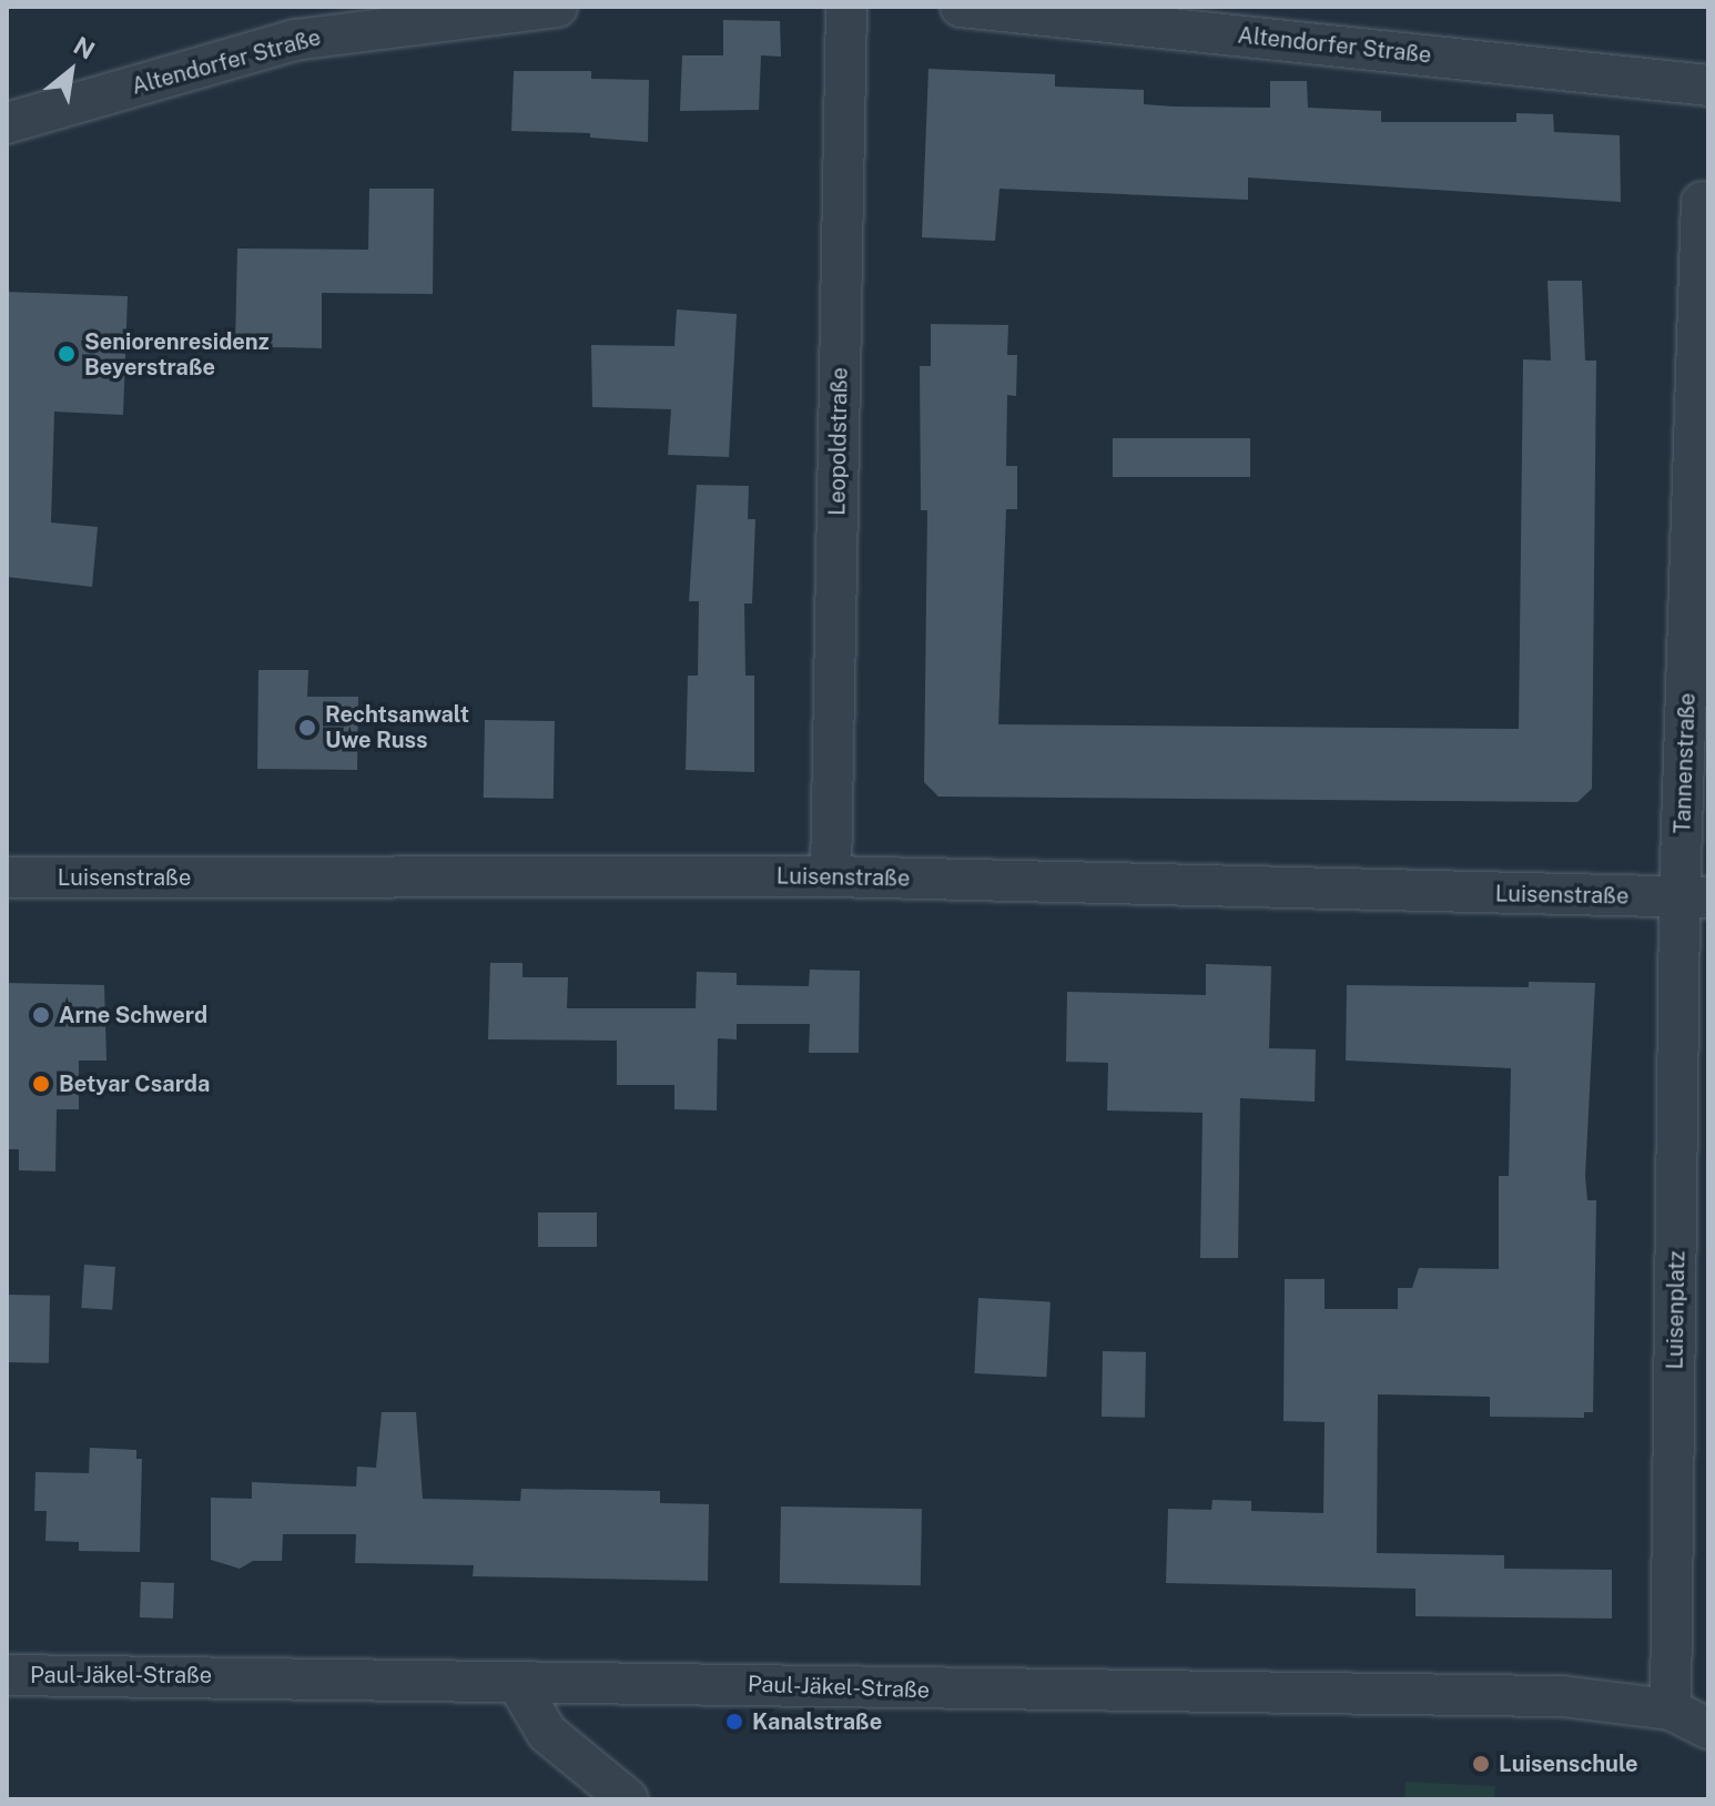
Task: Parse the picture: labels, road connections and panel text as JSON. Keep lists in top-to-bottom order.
{
  "streets": {
    "street": [
      "Altendorfer Straße",
      "Leopoldstraße",
      "Tannenstraße",
      "Luisenstraße",
      "Luisenplatz",
      "Paul-Jäkel-Straße"
    ]
  },
  "crossings": [
    ["Leopoldstraße", "Luisenstraße"],
    ["Tannenstraße", "Luisenstraße"],
    ["Tannenstraße", "Luisenplatz"],
    ["Luisenstraße", "Luisenplatz"],
    ["Luisenplatz", "Paul-Jäkel-Straße"]
  ],
  "places": [
    "Seniorenresidenz Beyerstraße",
    "Rechtsanwalt Uwe Russ",
    "Arne Schwerd",
    "Betyar Csarda",
    "Kanalstraße",
    "Luisenschule"
  ],
  "north": "top right"
}
